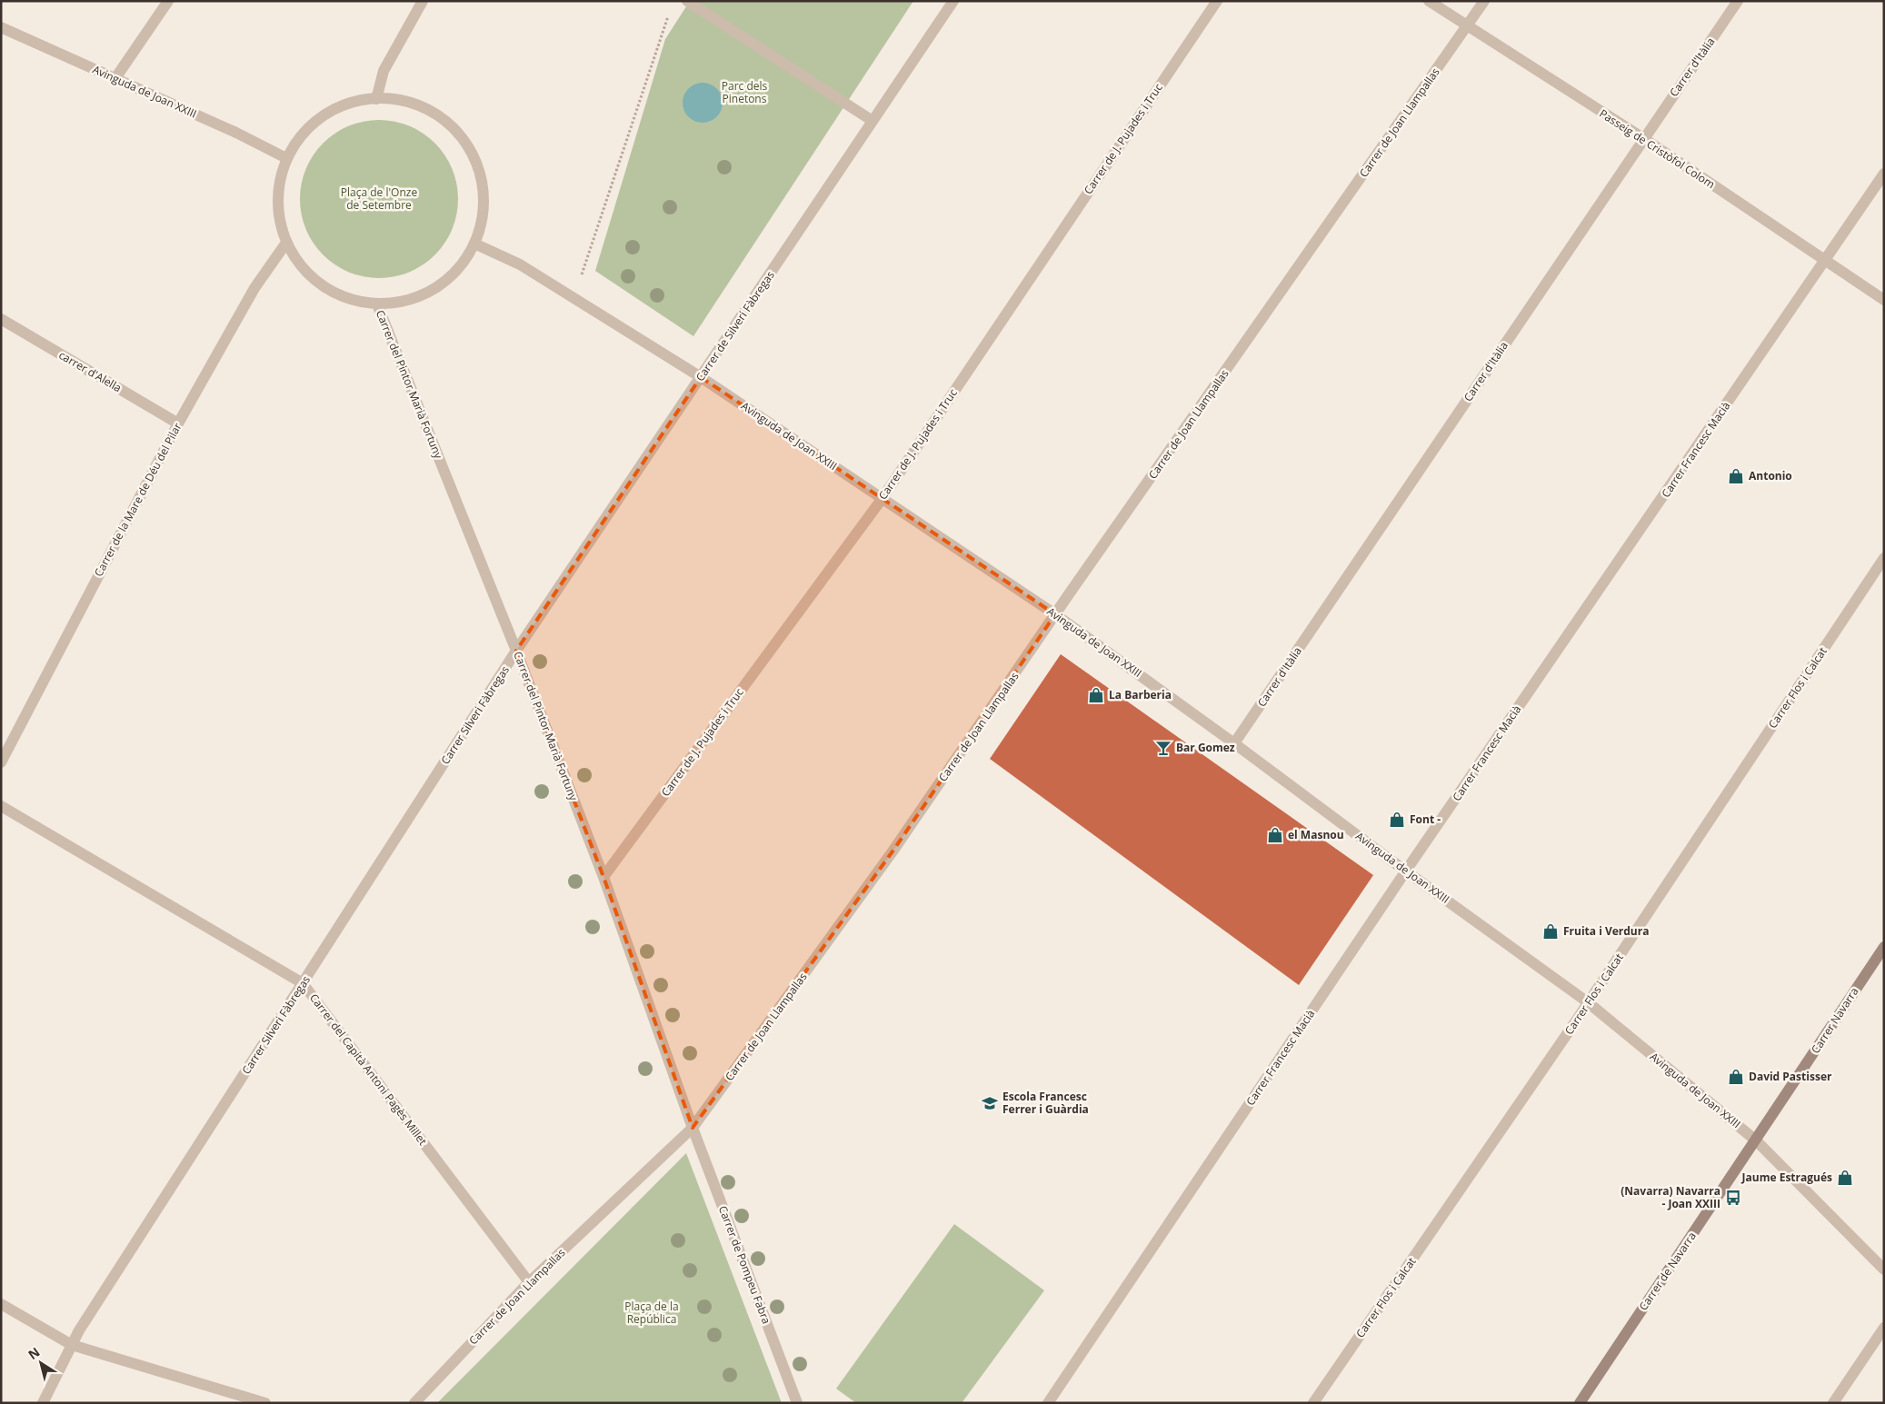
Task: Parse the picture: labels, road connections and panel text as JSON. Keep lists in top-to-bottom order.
{
  "streets": {
    "street": [
      "Carrer d'Itàlia",
      "Avinguda de Joan XXIII",
      "Carrer de Joan Llampallas",
      "Carrer de J. Pujades i Truc",
      "Passeig de Cristòfol Colom",
      "Carrer de Silveri Fàbregas",
      "carrer d'Alella",
      "Carrer del Pintor Marià Fortuny",
      "Carrer Francesc Macià",
      "Carrer de la Mare de Déu del Pilar",
      "Carrer Flos i Calcat",
      "Carrer Silveri Fàbregas",
      "Carrer Navarra",
      "Carrer del Capità Antoni Pagès Millet",
      "Carrer de Pompeu Fabra",
      "Carrer de Navarra"
    ]
  },
  "crossings": [
    ["Carrer d'Itàlia", "Avinguda de Joan XXIII"],
    ["Carrer d'Itàlia", "Passeig de Cristòfol Colom"],
    ["Avinguda de Joan XXIII", "Carrer de Joan Llampallas"],
    ["Avinguda de Joan XXIII", "Carrer de J. Pujades i Truc"],
    ["Avinguda de Joan XXIII", "Carrer de Silveri Fàbregas"],
    ["Avinguda de Joan XXIII", "Carrer Francesc Macià"],
    ["Avinguda de Joan XXIII", "Carrer Flos i Calcat"],
    ["Avinguda de Joan XXIII", "Carrer Navarra"],
    ["Avinguda de Joan XXIII", "Carrer de Navarra"],
    ["Carrer de Joan Llampallas", "Passeig de Cristòfol Colom"],
    ["Carrer de Joan Llampallas", "Carrer del Pintor Marià Fortuny"],
    ["Carrer de Joan Llampallas", "Carrer del Capità Antoni Pagès Millet"],
    ["Carrer de Joan Llampallas", "Carrer de Pompeu Fabra"],
    ["Carrer de J. Pujades i Truc", "Carrer del Pintor Marià Fortuny"],
    ["Passeig de Cristòfol Colom", "Carrer Francesc Macià"],
    ["Carrer de Silveri Fàbregas", "Carrer del Pintor Marià Fortuny"],
    ["Carrer de Silveri Fàbregas", "Carrer Silveri Fàbregas"],
    ["carrer d'Alella", "Carrer de la Mare de Déu del Pilar"],
    ["Carrer del Pintor Marià Fortuny", "Carrer Silveri Fàbregas"],
    ["Carrer del Pintor Marià Fortuny", "Carrer de Pompeu Fabra"],
    ["Carrer Silveri Fàbregas", "Carrer del Capità Antoni Pagès Millet"],
    ["Carrer Navarra", "Carrer de Navarra"]
  ],
  "parks": ["Parc dels Pinetons", "Plaça de l'Onze de Setembre", "Plaça de la República"],
  "places": {
    "shop": [
      "Antonio",
      "La Barberia",
      "Font -",
      "el Masnou",
      "Fruita i Verdura",
      "David Pastisser",
      "Jaume Estragués"
    ],
    "bar": ["Bar Gomez"],
    "school or university": ["Escola Francesc Ferrer i Guàrdia"],
    "bus stop": ["(Navarra) Navarra - Joan XXIII"]
  },
  "north": "top left"
}
